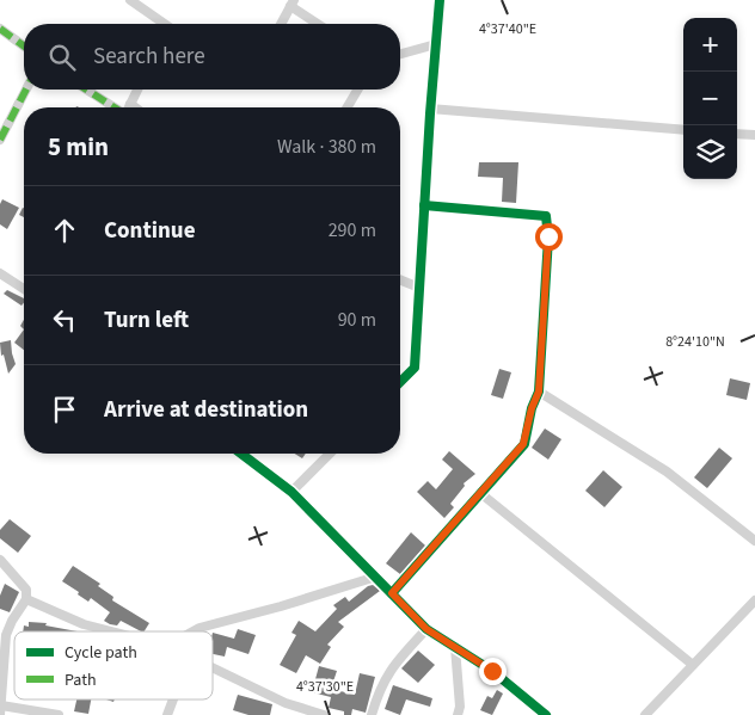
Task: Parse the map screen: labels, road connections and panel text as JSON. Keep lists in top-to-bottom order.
{
  "legend": ["Cycle path", "Path"],
  "page": {
    "map_buttons": ["+", "−"],
    "search": "Search here",
    "heading": ["5 min", "Walk · 380 m"],
    "list": [
      ["Continue", "290 m"],
      ["Turn left", "90 m"],
      "Arrive at destination"
    ]
  },
  "coordinates": ["4°37'40\"E", "8°24'10\"N", "4°37'30\"E"]
}
